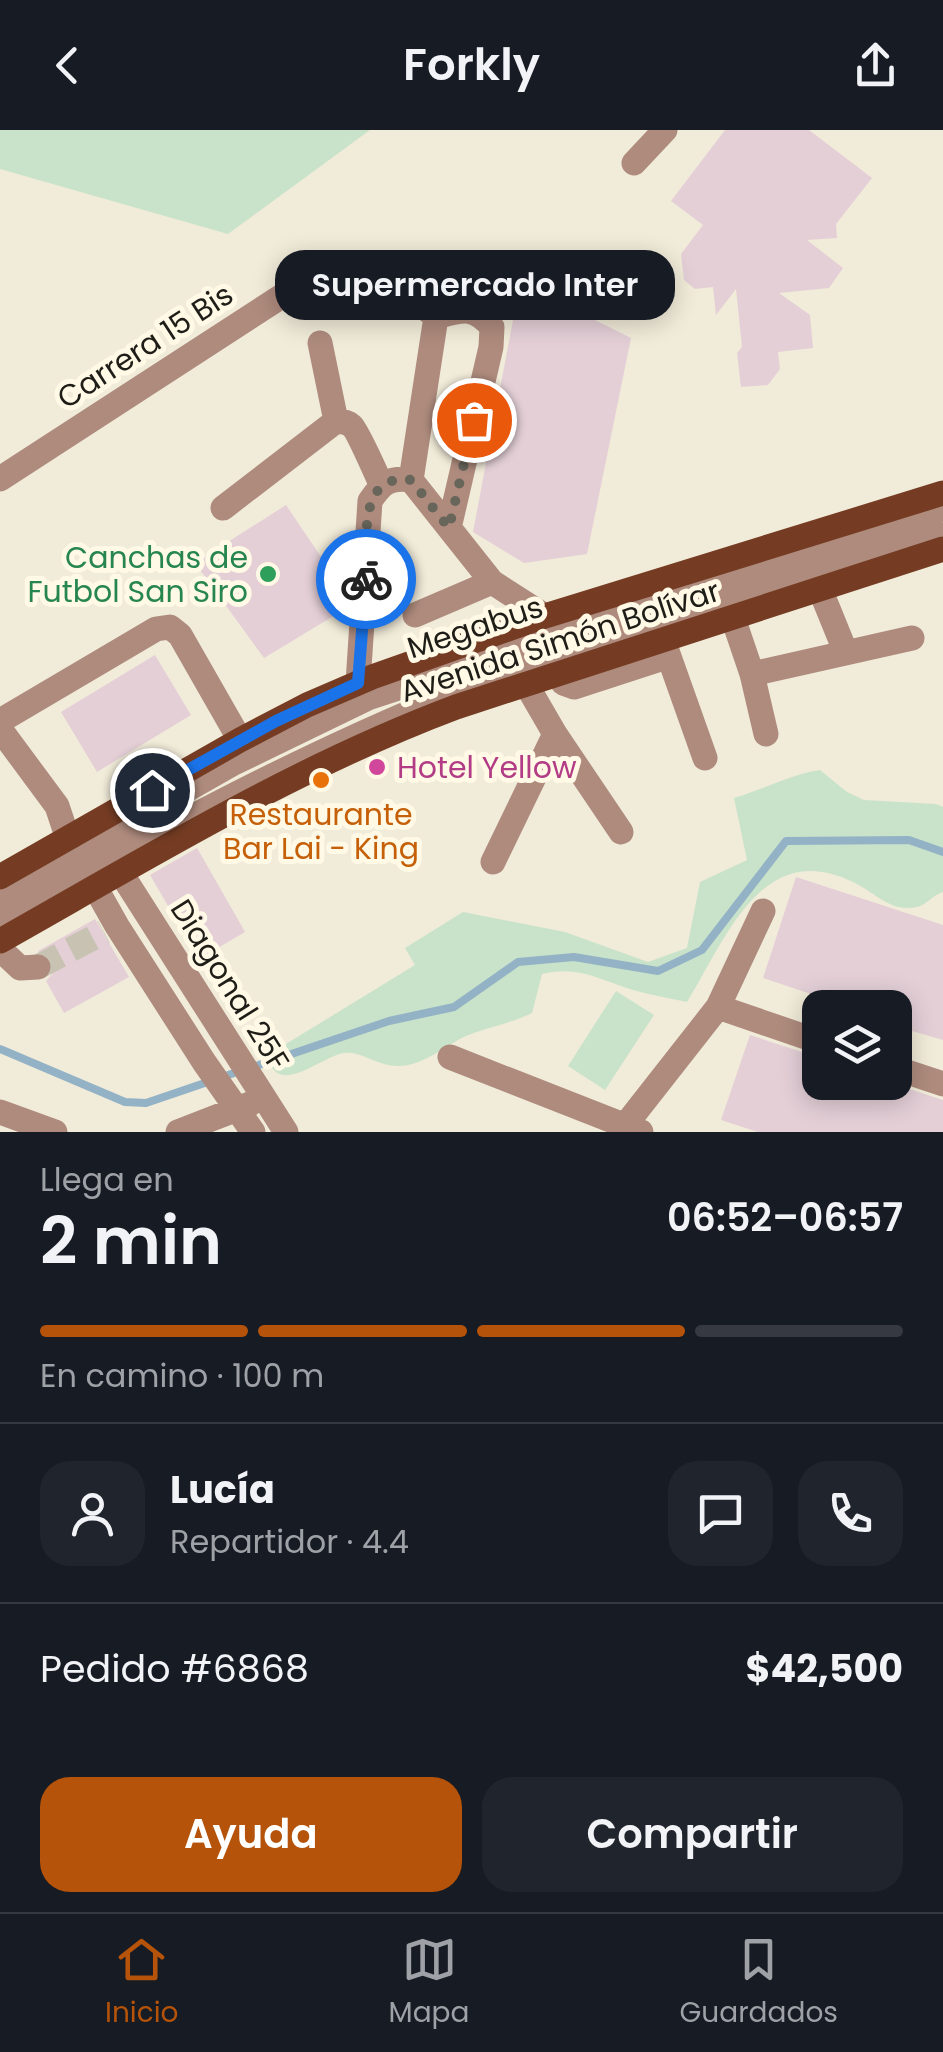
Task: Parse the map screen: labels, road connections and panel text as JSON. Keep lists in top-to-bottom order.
{
  "streets": {
    "main road": ["Avenida Simón Bolívar"],
    "street": ["Carrera 15 Bis", "Megabus", "Diagonal 25F"]
  },
  "crossings": [
    ["Megabus", "Avenida Simón Bolívar"],
    ["Megabus", "Diagonal 25F"],
    ["Avenida Simón Bolívar", "Diagonal 25F"]
  ],
  "places": [
    "Supermercado Inter",
    "Canchas de Futbol San Siro",
    "Hotel Yellow",
    "Restaurante Bar Lai - King"
  ],
  "page": {
    "header": "Forkly",
    "bubble": "Supermercado Inter",
    "heading": ["2 min", "Llega en", "06:52–06:57"],
    "panel": [
      "Lucía",
      "Repartidor · 4.4",
      "Pedido #6868",
      "$42,500"
    ],
    "bar": "En camino · 100 m",
    "buttons": ["Ayuda", "Compartir"],
    "tabs": ["Inicio", "Mapa", "Guardados"]
  }
}
